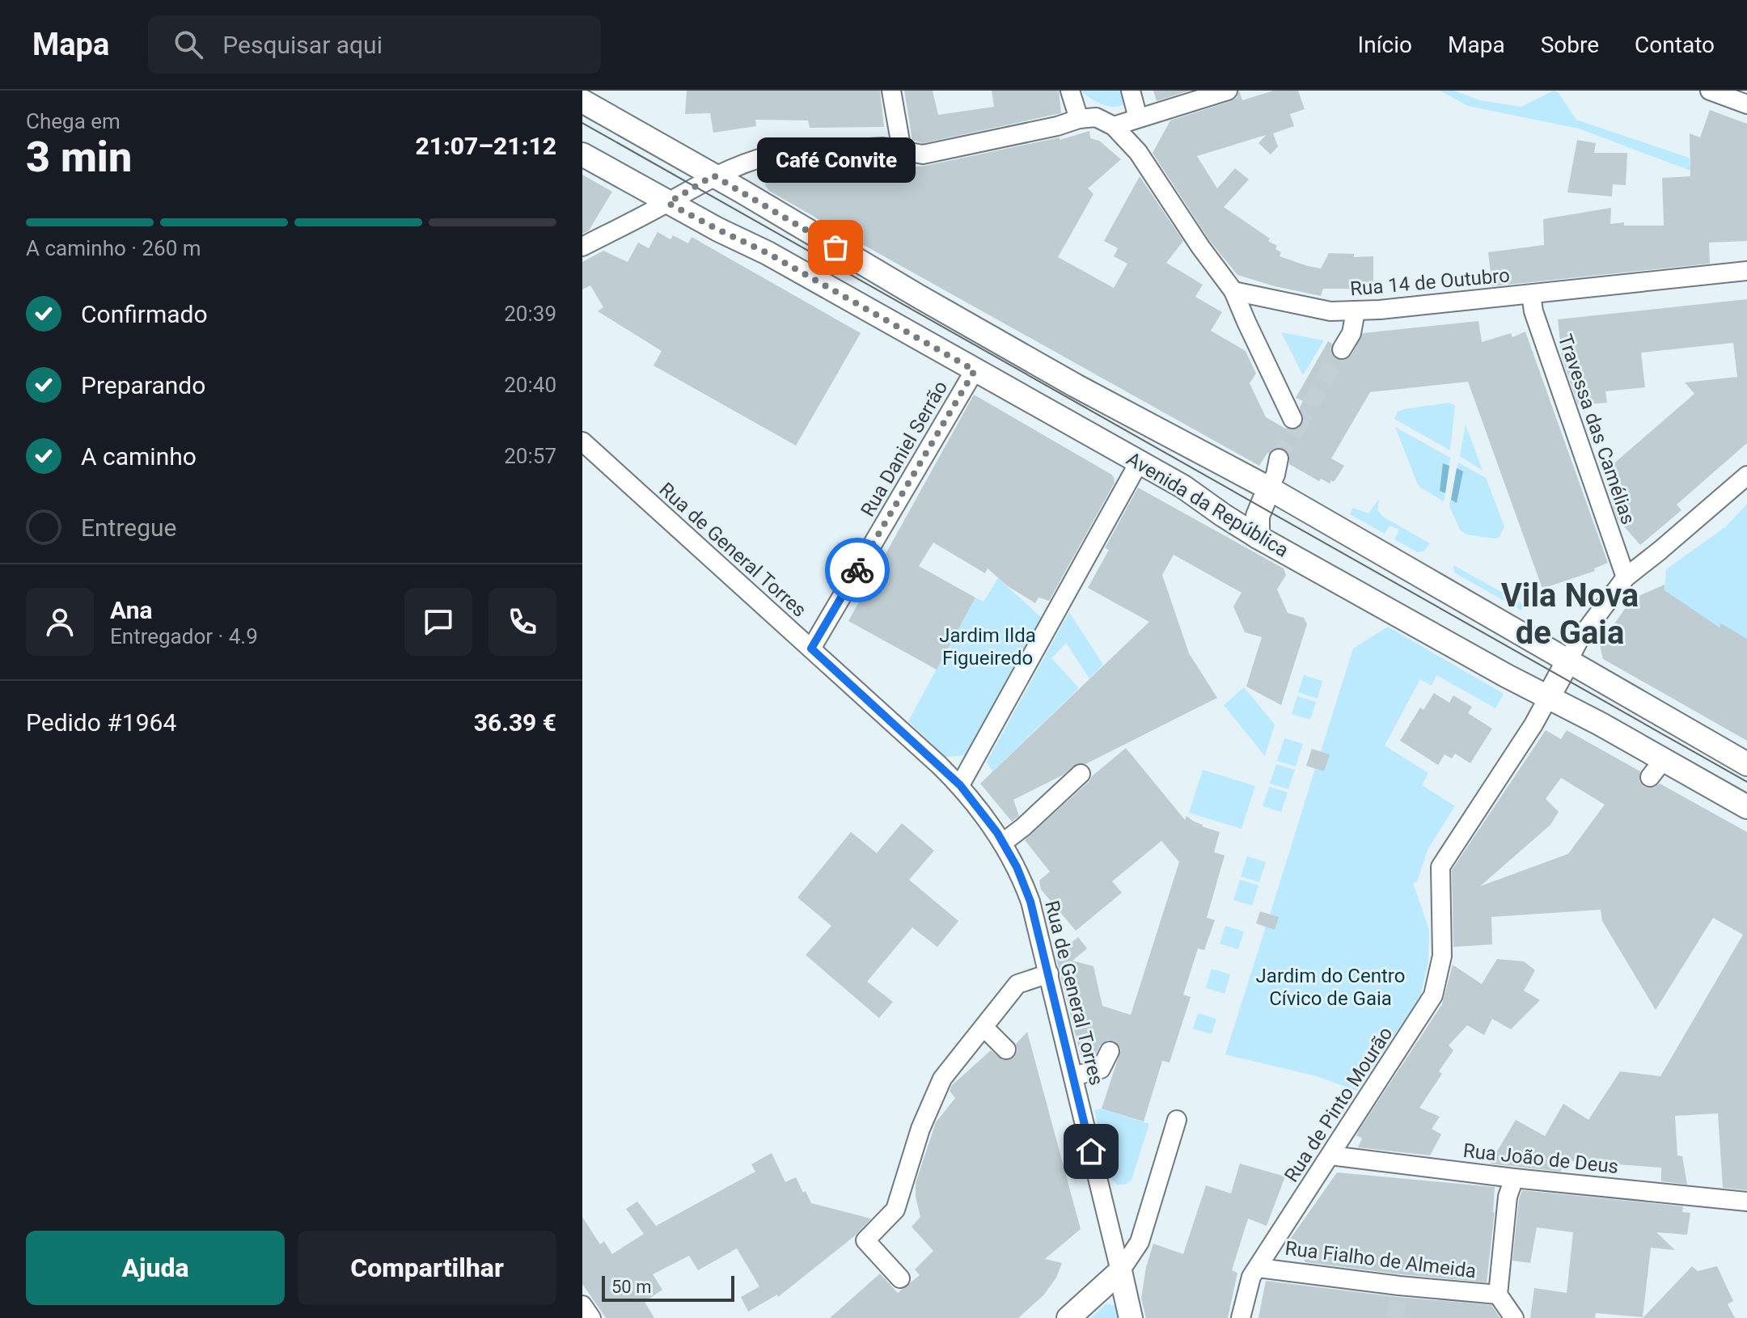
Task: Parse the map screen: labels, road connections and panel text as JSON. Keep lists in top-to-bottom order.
{
  "streets": {
    "main road": ["Avenida da República"],
    "street": [
      "Rua 14 de Outubro",
      "Travessa das Camélias",
      "Rua Daniel Serrão",
      "Rua de General Torres",
      "Rua de Pinto Mourão",
      "Rua João de Deus",
      "Rua Fialho de Almeida"
    ]
  },
  "crossings": [
    ["Rua 14 de Outubro", "Travessa das Camélias"],
    ["Rua Daniel Serrão", "Avenida da República"],
    ["Rua Daniel Serrão", "Rua de General Torres"],
    ["Avenida da República", "Rua de Pinto Mourão"],
    ["Rua de Pinto Mourão", "Rua João de Deus"],
    ["Rua de Pinto Mourão", "Rua Fialho de Almeida"]
  ],
  "districts": ["Vila Nova de Gaia"],
  "parks": ["Jardim Ilda Figueiredo", "Jardim do Centro Cívico de Gaia"],
  "places": ["Café Convite"],
  "scale_bar": "50 m",
  "page": {
    "header": "Mapa",
    "search": "Pesquisar aqui",
    "nav": [
      "Início",
      "Mapa",
      "Sobre",
      "Contato"
    ],
    "heading": ["3 min", "Chega em", "21:07–21:12"],
    "panel": [
      "Ana",
      "Entregador · 4.9",
      "Pedido #1964",
      "36.39 €"
    ],
    "bubble": "Café Convite",
    "bar": "A caminho · 260 m",
    "list": [
      ["Confirmado", "20:39"],
      ["Preparando", "20:40"],
      ["A caminho", "20:57"],
      "Entregue"
    ],
    "buttons": ["Ajuda", "Compartilhar"],
    "scale": "50 m"
  }
}
